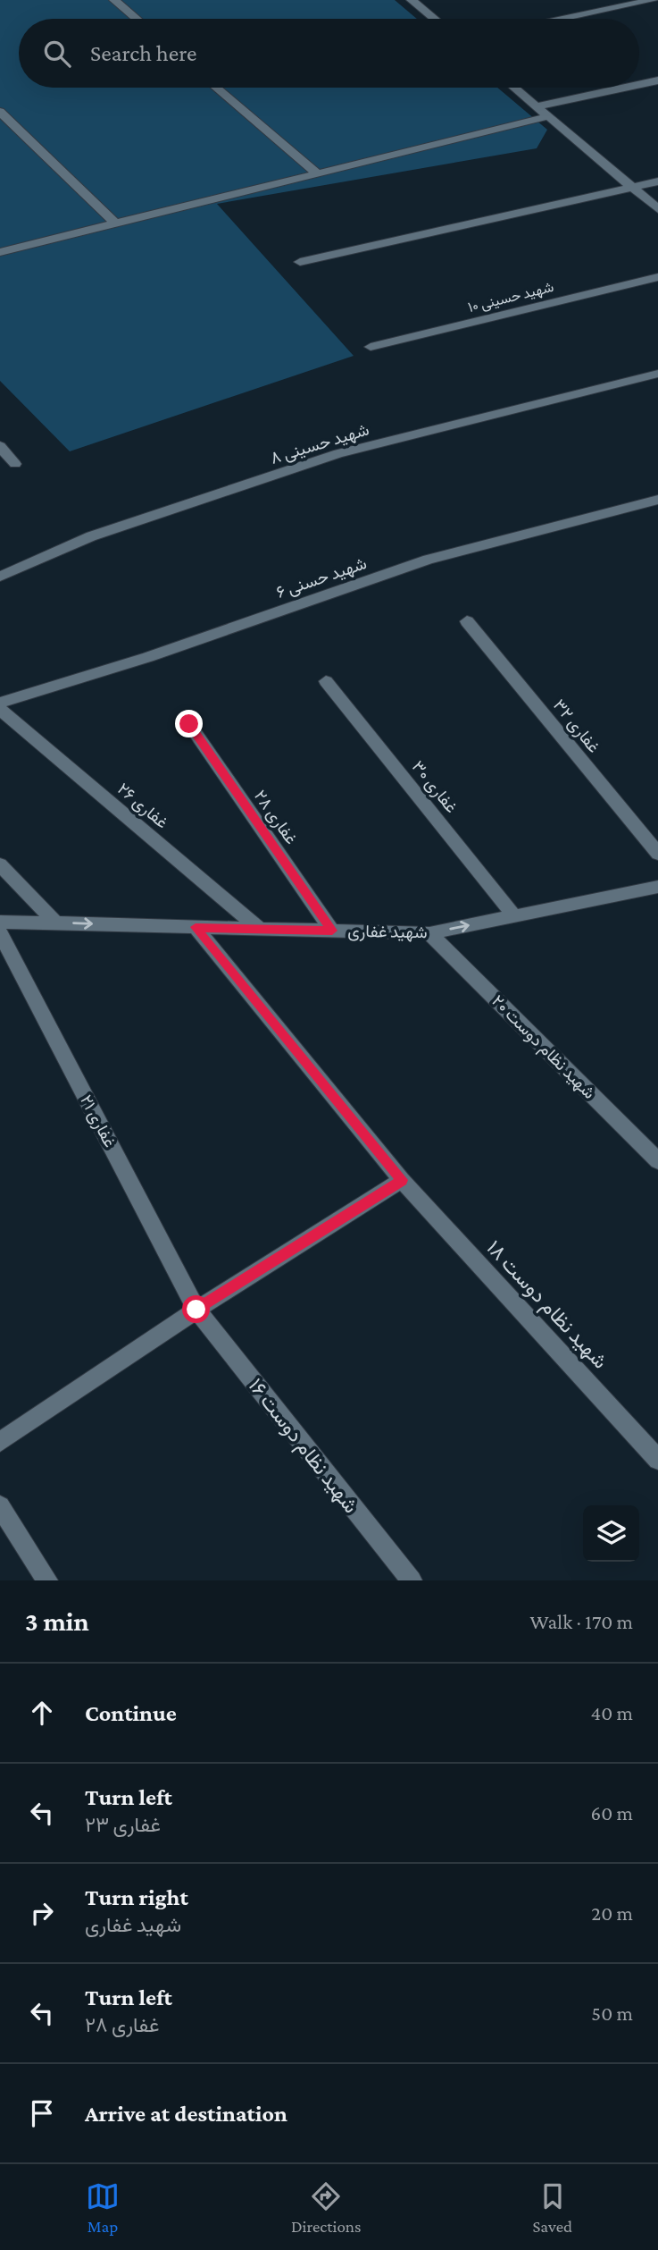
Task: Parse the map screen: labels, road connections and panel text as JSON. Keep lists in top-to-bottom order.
{
  "streets": {
    "street": [
      "شهید حسینی ۱۰",
      "شهید حسینی ۸",
      "شهید حسنی ۶",
      "غفاری ۳۲",
      "غفاری ۳۰",
      "غفاری ۲۶",
      "غفاری ۲۸",
      "شهید غفاری",
      "شهید نظام دوست ۲۰",
      "غفاری ۲۱",
      "شهید نظام دوست ۱۸",
      "شهید نظام دوست ۱۶"
    ]
  },
  "crossings": [
    ["غفاری ۳۰", "شهید غفاری"],
    ["غفاری ۲۶", "شهید غفاری"],
    ["غفاری ۲۸", "شهید غفاری"],
    ["شهید غفاری", "شهید نظام دوست ۲۰"],
    ["شهید غفاری", "شهید نظام دوست ۱۸"],
    ["غفاری ۲۱", "شهید نظام دوست ۱۶"]
  ],
  "page": {
    "search": "Search here",
    "heading": ["3 min", "Walk · 170 m"],
    "list": [
      ["Continue", "40 m"],
      ["Turn left", "غفاری ۲۳", "60 m"],
      ["Turn right", "شهید غفاری", "20 m"],
      ["Turn left", "غفاری ۲۸", "50 m"],
      "Arrive at destination"
    ],
    "nav": ["Map", "Directions", "Saved"]
  }
}
